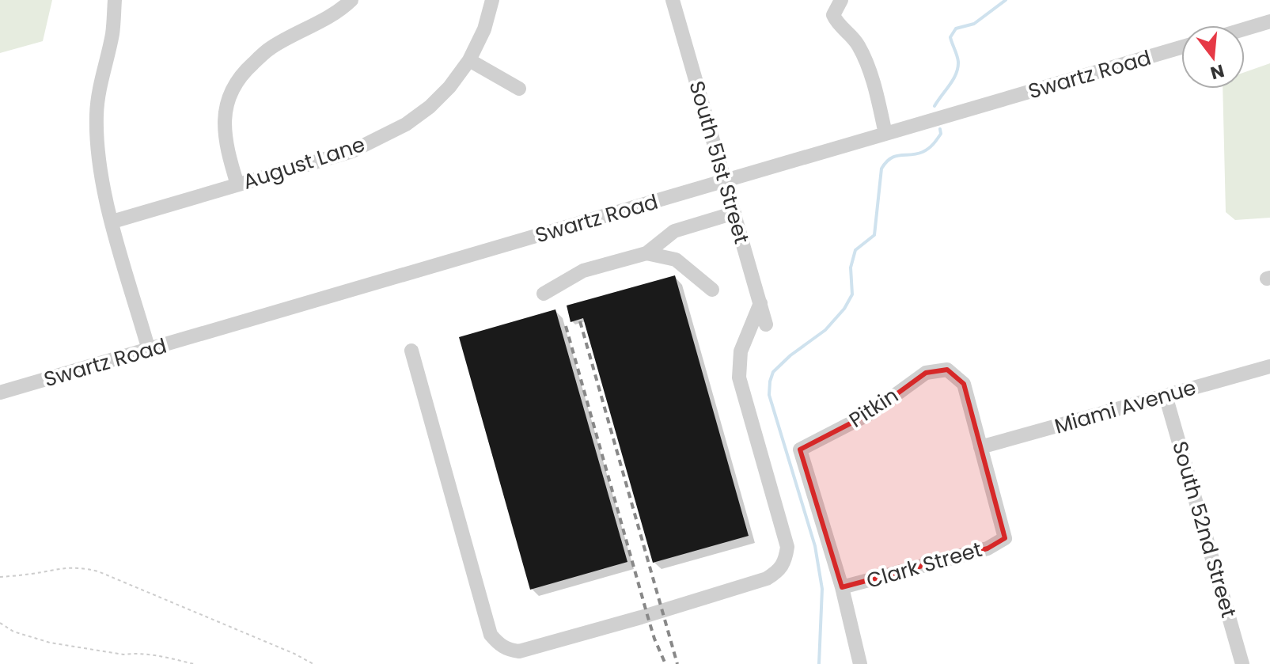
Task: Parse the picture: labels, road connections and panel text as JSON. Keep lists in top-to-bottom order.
{
  "streets": {
    "street": [
      "Swartz Road",
      "South 51st Street",
      "August Lane",
      "Miami Avenue",
      "Pitkin",
      "South 52nd Street",
      "Clark Street"
    ]
  },
  "crossings": [
    ["Swartz Road", "South 51st Street"],
    ["Miami Avenue", "Pitkin"],
    ["Miami Avenue", "South 52nd Street"],
    ["Miami Avenue", "Clark Street"],
    ["Pitkin", "Clark Street"]
  ],
  "north": "bottom"
}
